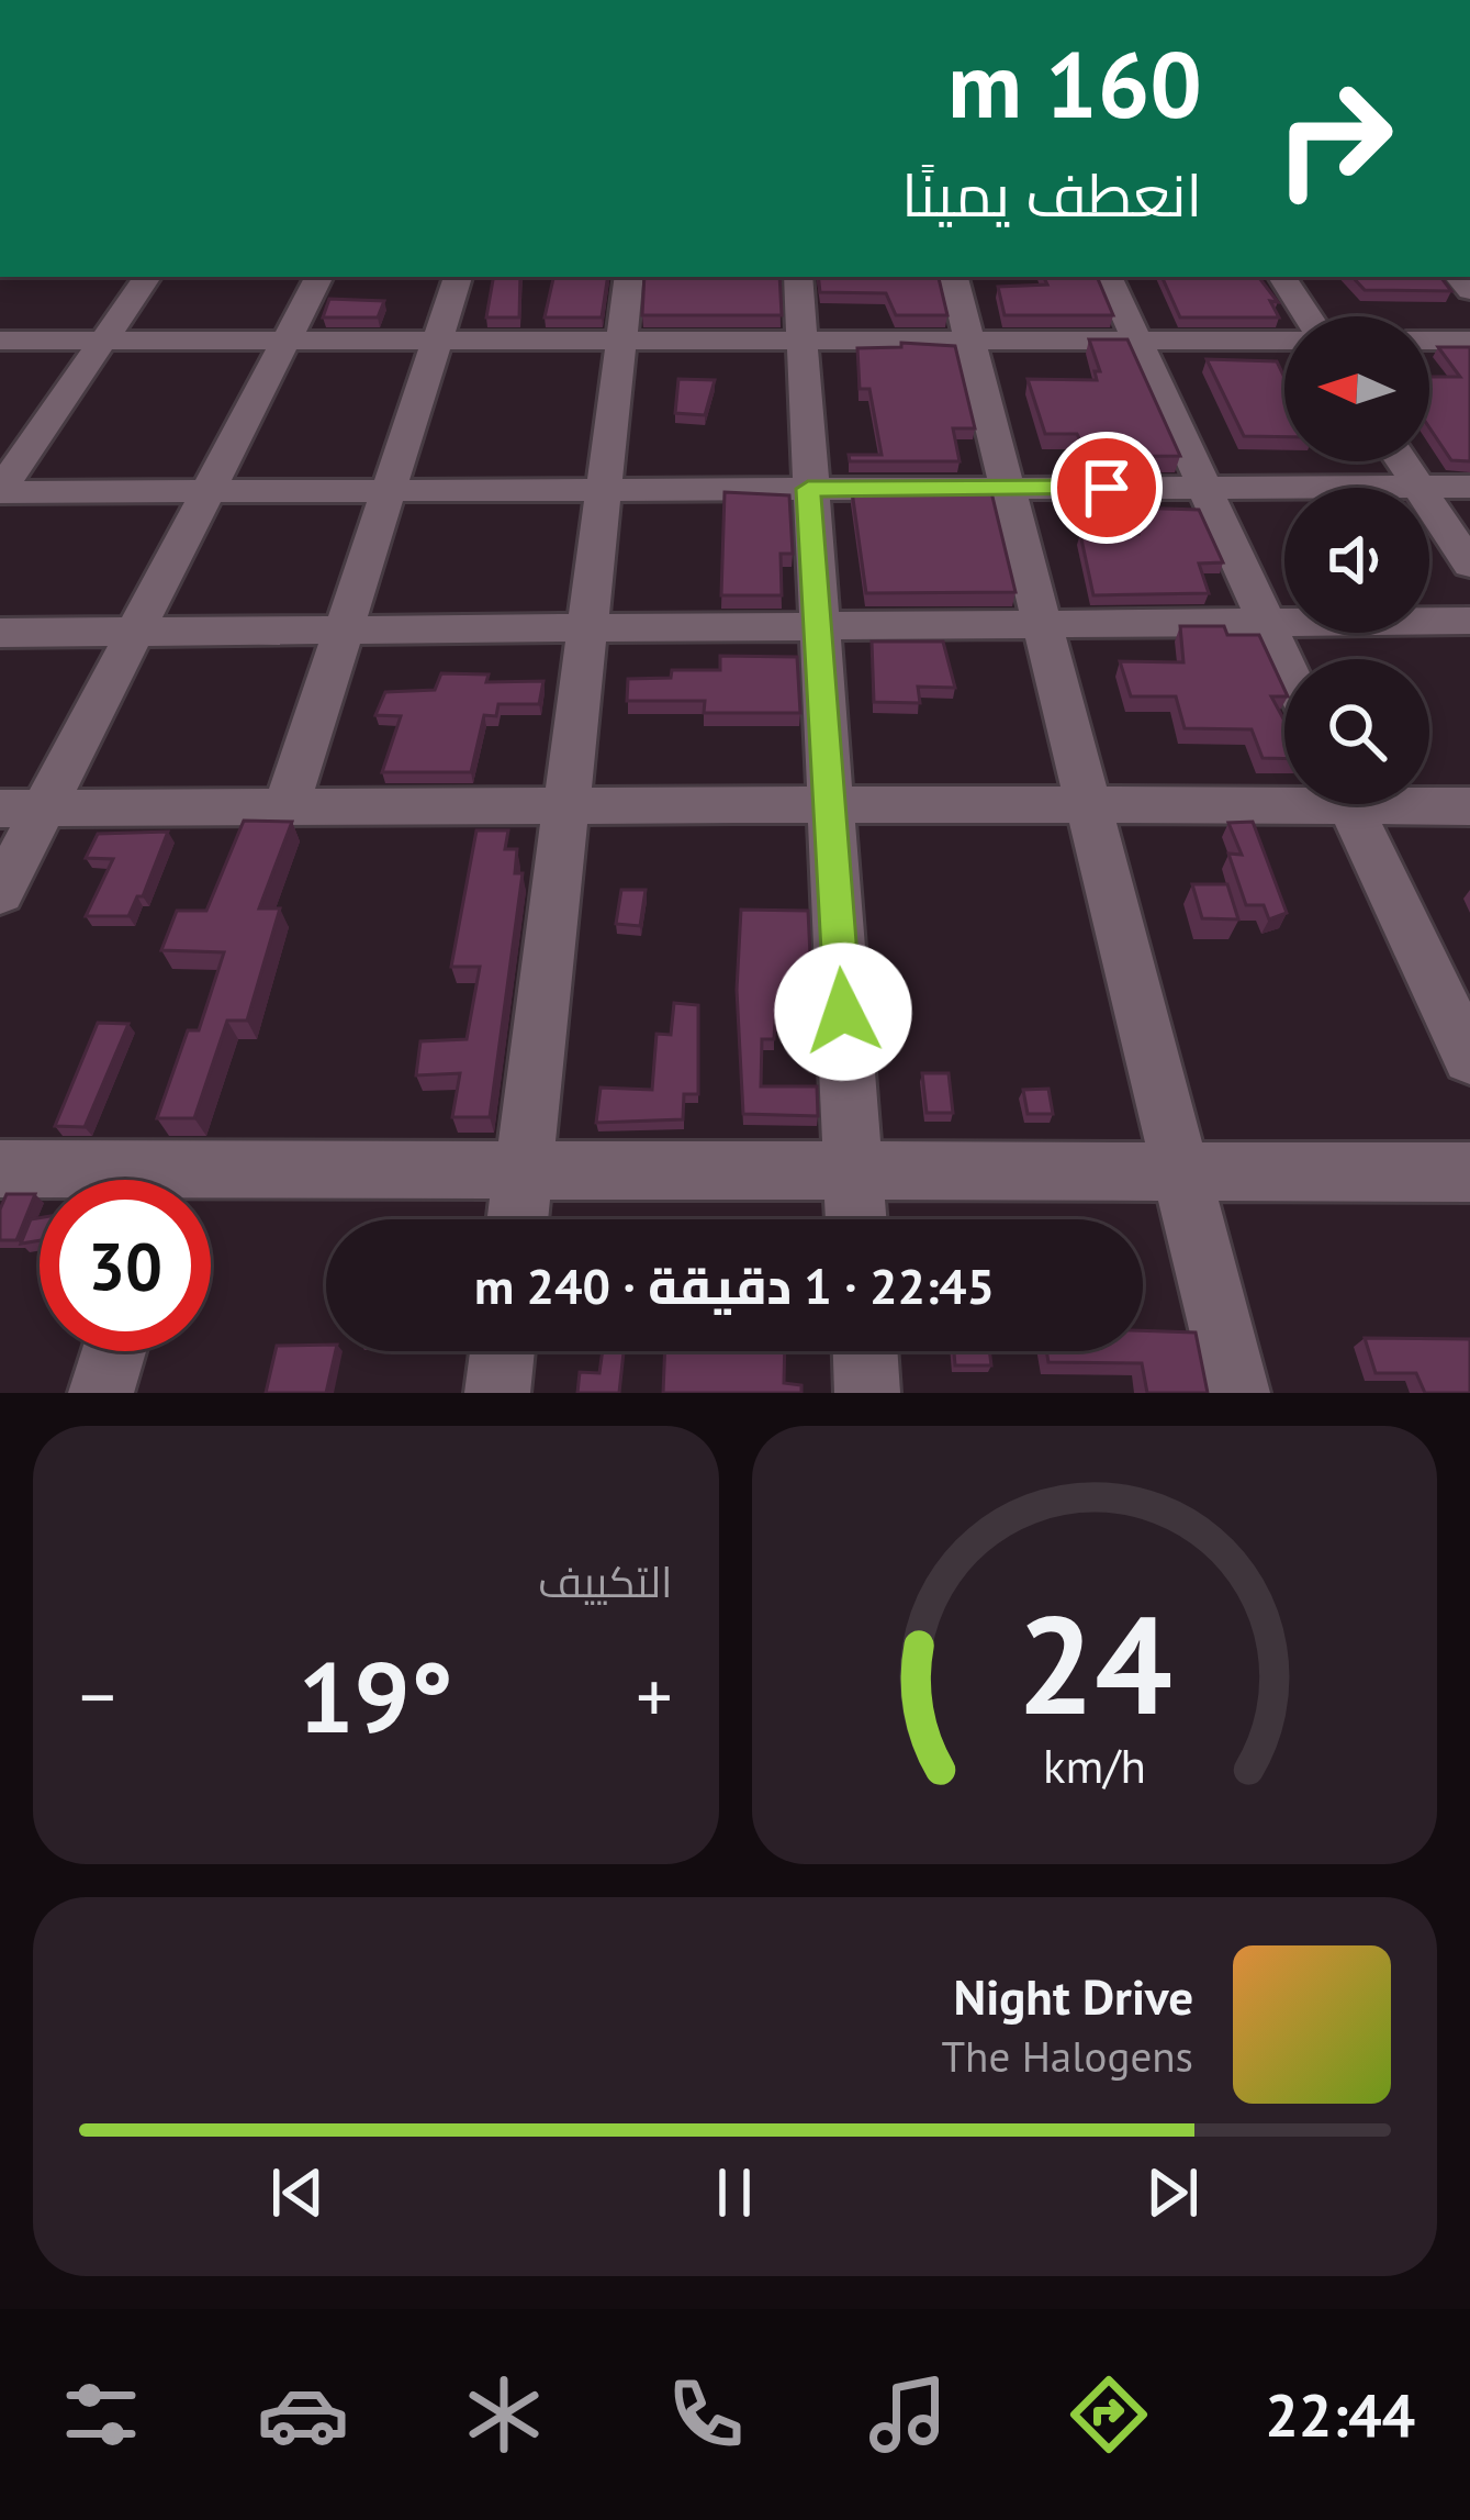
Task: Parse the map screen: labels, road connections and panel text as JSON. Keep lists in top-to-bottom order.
{
  "north": "left",
  "page": {
    "turn": ["160 m", "انعطف يمينًا"],
    "limit": "30",
    "trip": "22:45 · 1 دقيقة · 240 m",
    "tile": "التكييف",
    "heat": ["−", "19°", "+"],
    "song": ["Night Drive", "The Halogens"],
    "tabs": "22:44",
    "gauge": ["24", "km/h"]
  }
}
